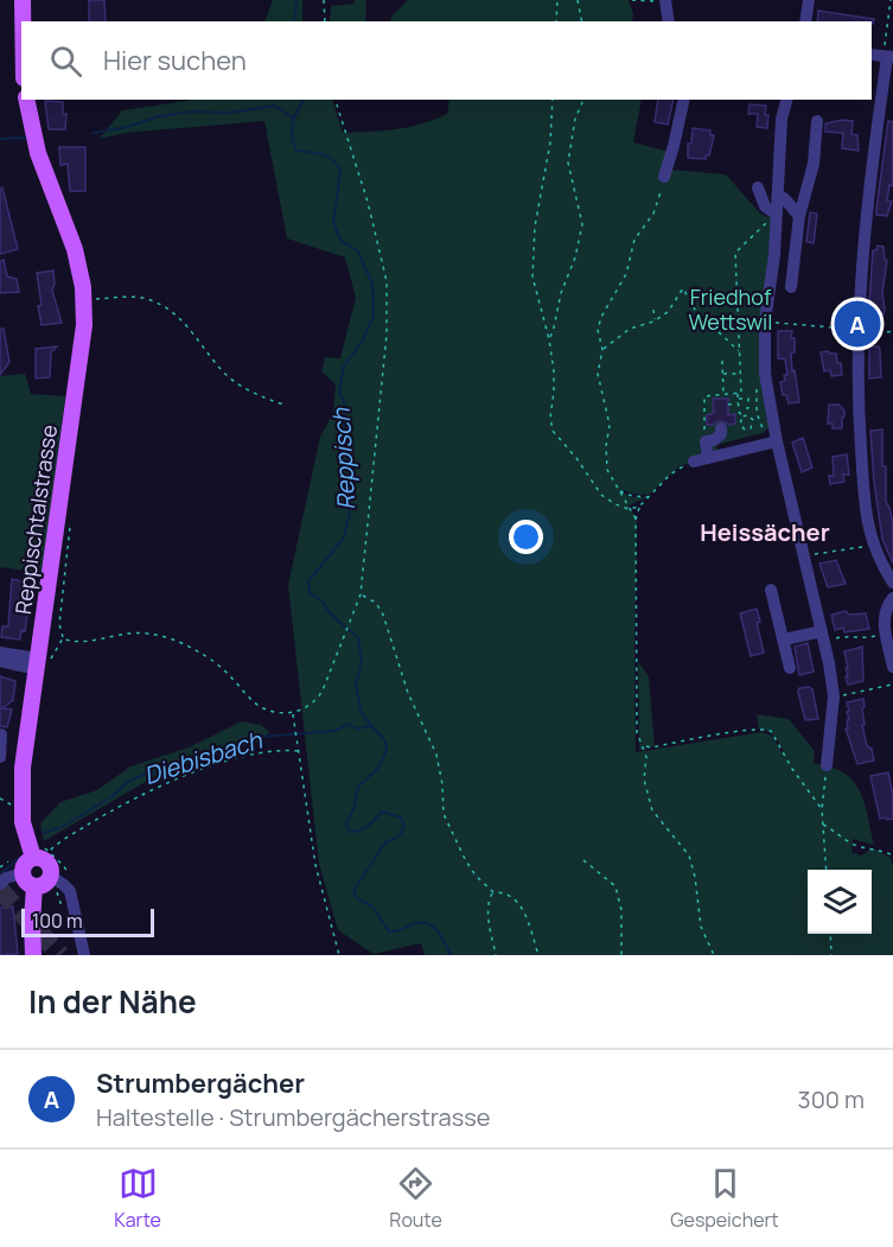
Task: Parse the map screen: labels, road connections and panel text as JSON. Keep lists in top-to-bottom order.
{
  "streets": {
    "main road": ["Reppischtalstrasse"]
  },
  "districts": ["Heissächer"],
  "water": ["Reppisch", "Diebisbach"],
  "parks": ["Friedhof Wettswil"],
  "scale_bar": "100 m",
  "page": {
    "search": "Hier suchen",
    "pins": "A",
    "scale": "100 m",
    "heading": "In der Nähe",
    "list": [
      {
        "mark": "A",
        "name": "Strumbergächer",
        "note": "Haltestelle · Strumbergächerstrasse",
        "value": "300 m"
      }
    ],
    "nav": ["Karte", "Route", "Gespeichert"]
  }
}
